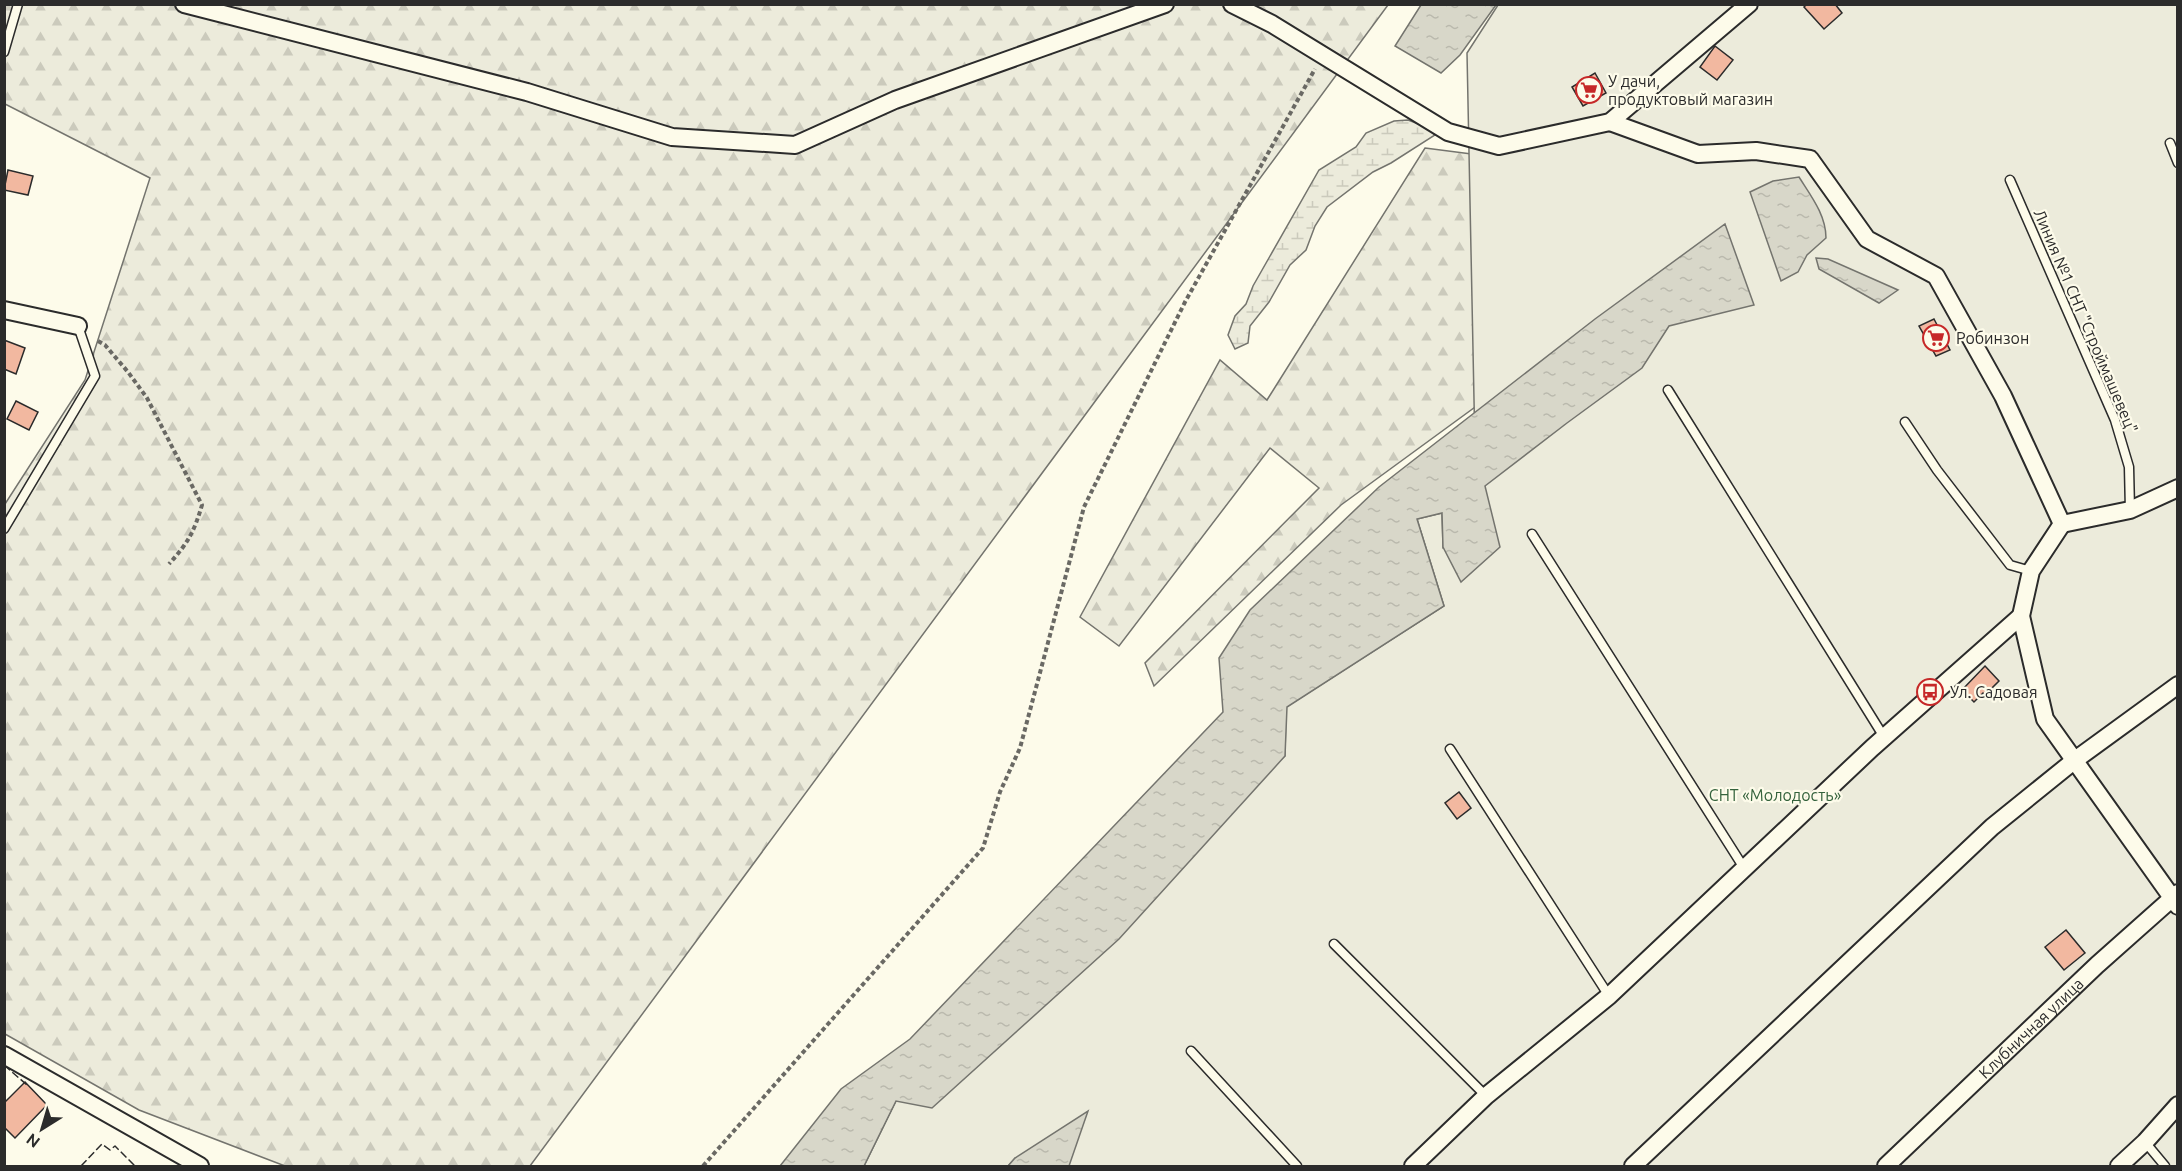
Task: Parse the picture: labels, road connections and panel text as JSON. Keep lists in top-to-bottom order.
{
  "streets": {
    "street": ["Клубничная улица"],
    "lane": ["Линия №1 СНТ \"Строймашевец\""]
  },
  "parks": ["СНТ «Молодость»"],
  "places": {
    "supermarket": ["У дачи, продуктовый магазин", "Робинзон"],
    "bus stop": ["Ул. Садовая"]
  },
  "north": "bottom left"
}
